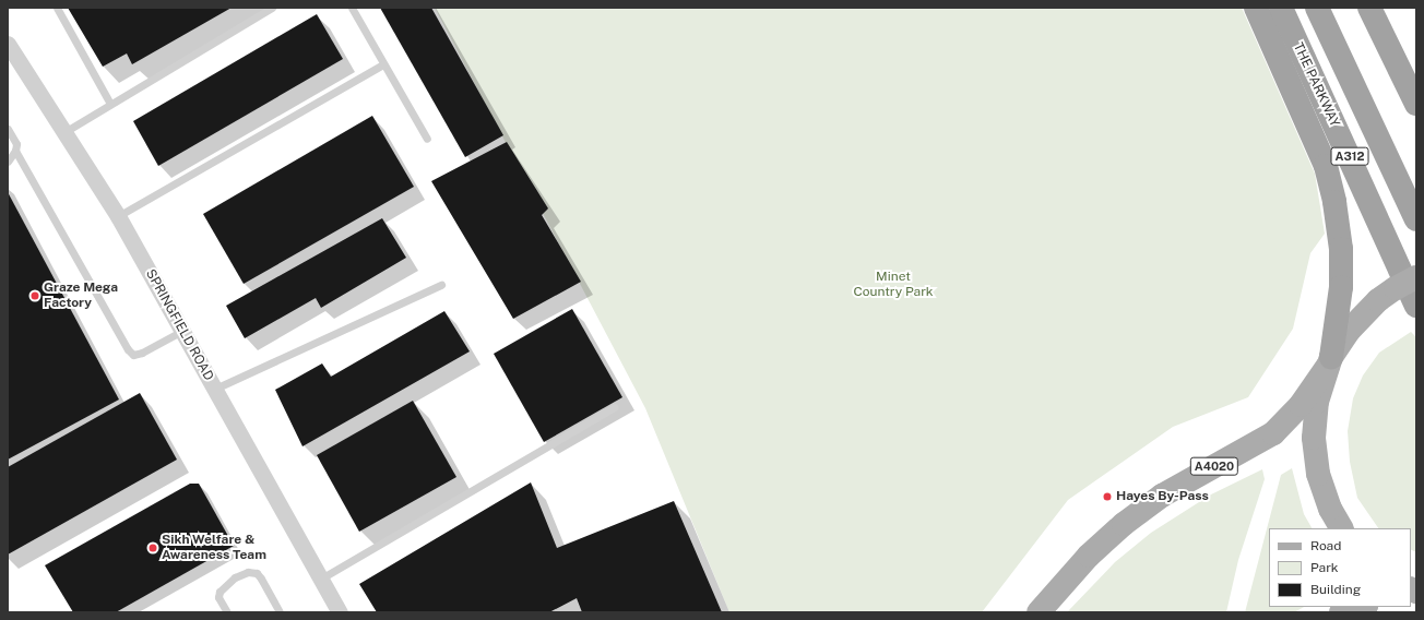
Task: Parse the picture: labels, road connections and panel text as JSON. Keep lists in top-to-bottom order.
{
  "streets": {
    "highway": ["THE PARKWAY", "A312"],
    "main road": ["A4020"],
    "street": ["SPRINGFIELD ROAD"]
  },
  "crossings": [
    ["A312", "A4020"]
  ],
  "parks": ["Minet Country Park"],
  "places": ["Graze Mega Factory", "Hayes By-Pass", "Sikh Welfare & Awareness Team"],
  "legend": ["Road", "Park", "Building"]
}
